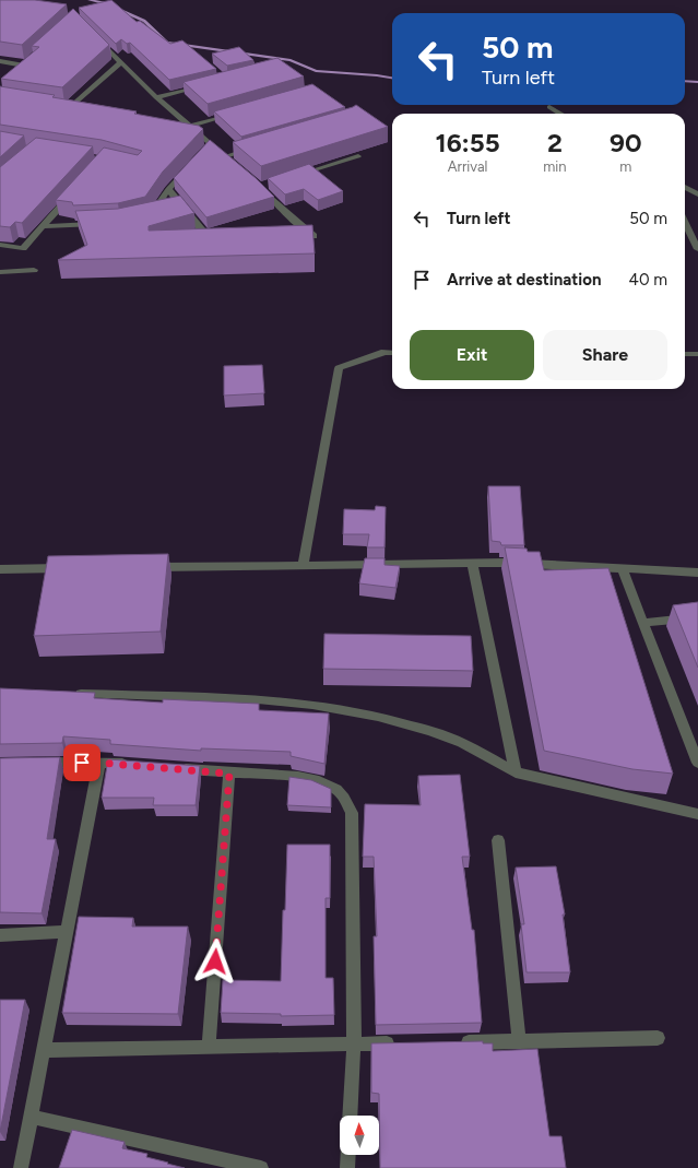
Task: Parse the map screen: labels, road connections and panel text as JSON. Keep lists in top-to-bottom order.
{
  "north": "top",
  "page": {
    "turn": ["50 m", "Turn left"],
    "eta": [
      "16:55",
      "Arrival",
      "2",
      "min",
      "90",
      "m"
    ],
    "list": [
      {
        "name": "Turn left",
        "value": "50 m"
      },
      {
        "name": "Arrive at destination",
        "value": "40 m"
      }
    ],
    "buttons": ["Exit", "Share"]
  }
}
